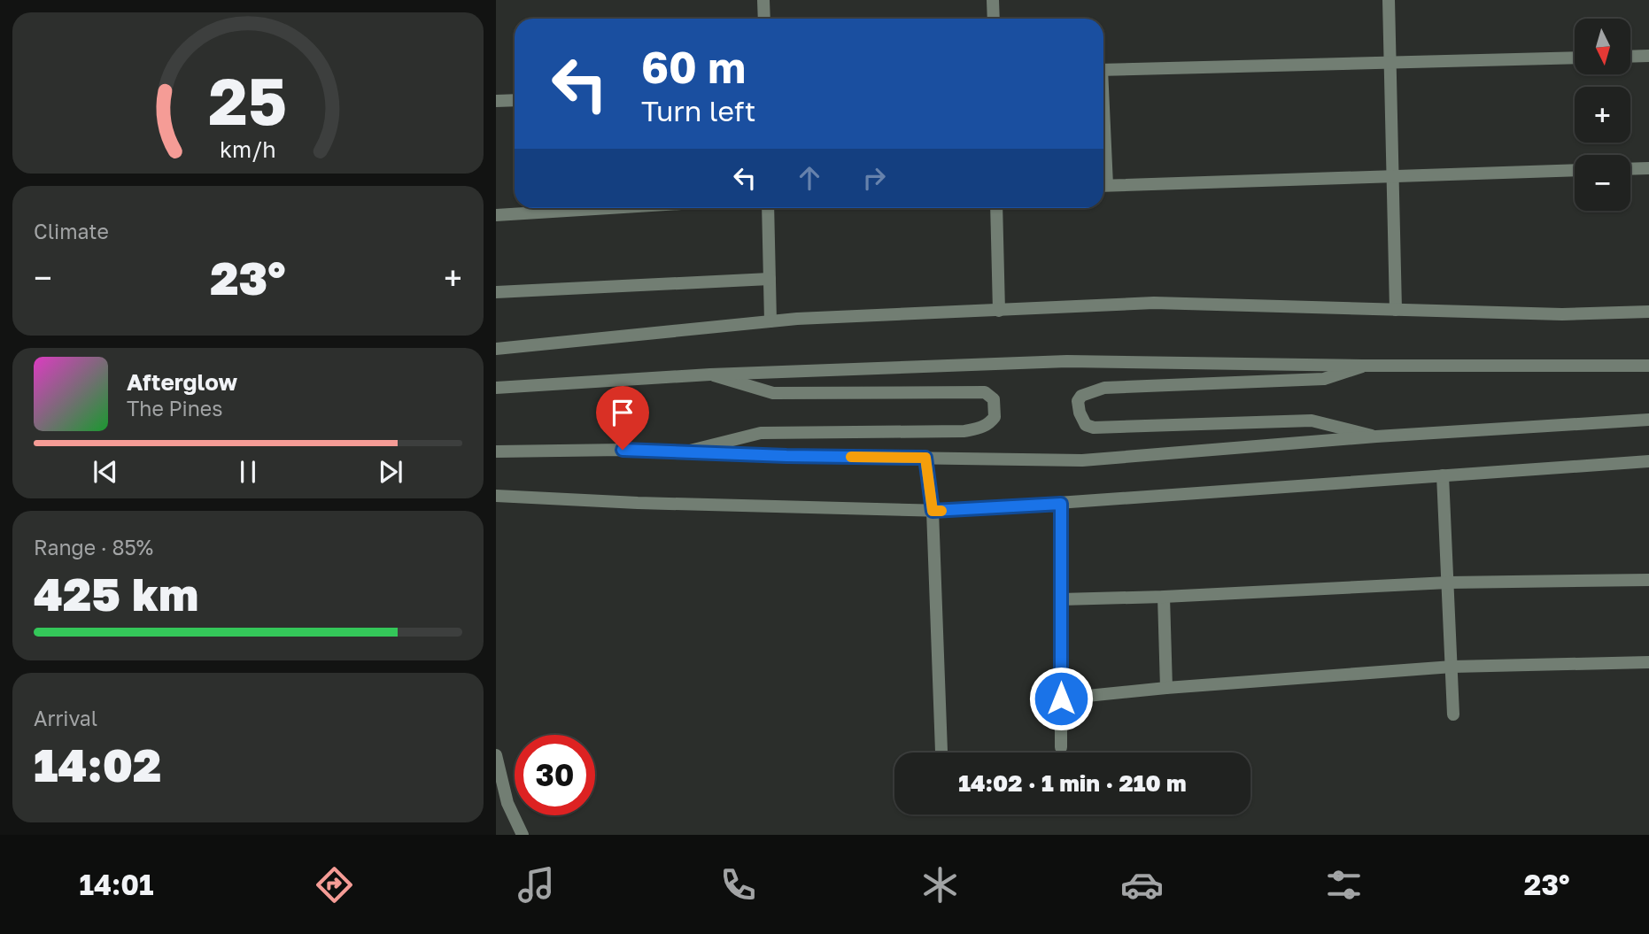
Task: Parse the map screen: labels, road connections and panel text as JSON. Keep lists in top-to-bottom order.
{
  "north": "bottom",
  "page": {
    "map_buttons": ["+", "−"],
    "turn": ["60 m", "Turn left"],
    "tile": [
      "Climate",
      ["Range · 85%", "425 km"],
      ["Arrival", "14:02"]
    ],
    "heat": ["−", "23°", "+"],
    "song": ["Afterglow", "The Pines"],
    "limit": "30",
    "trip": "14:02 · 1 min · 210 m",
    "tabs": ["14:01", "23°"],
    "gauge": ["25", "km/h"]
  }
}
